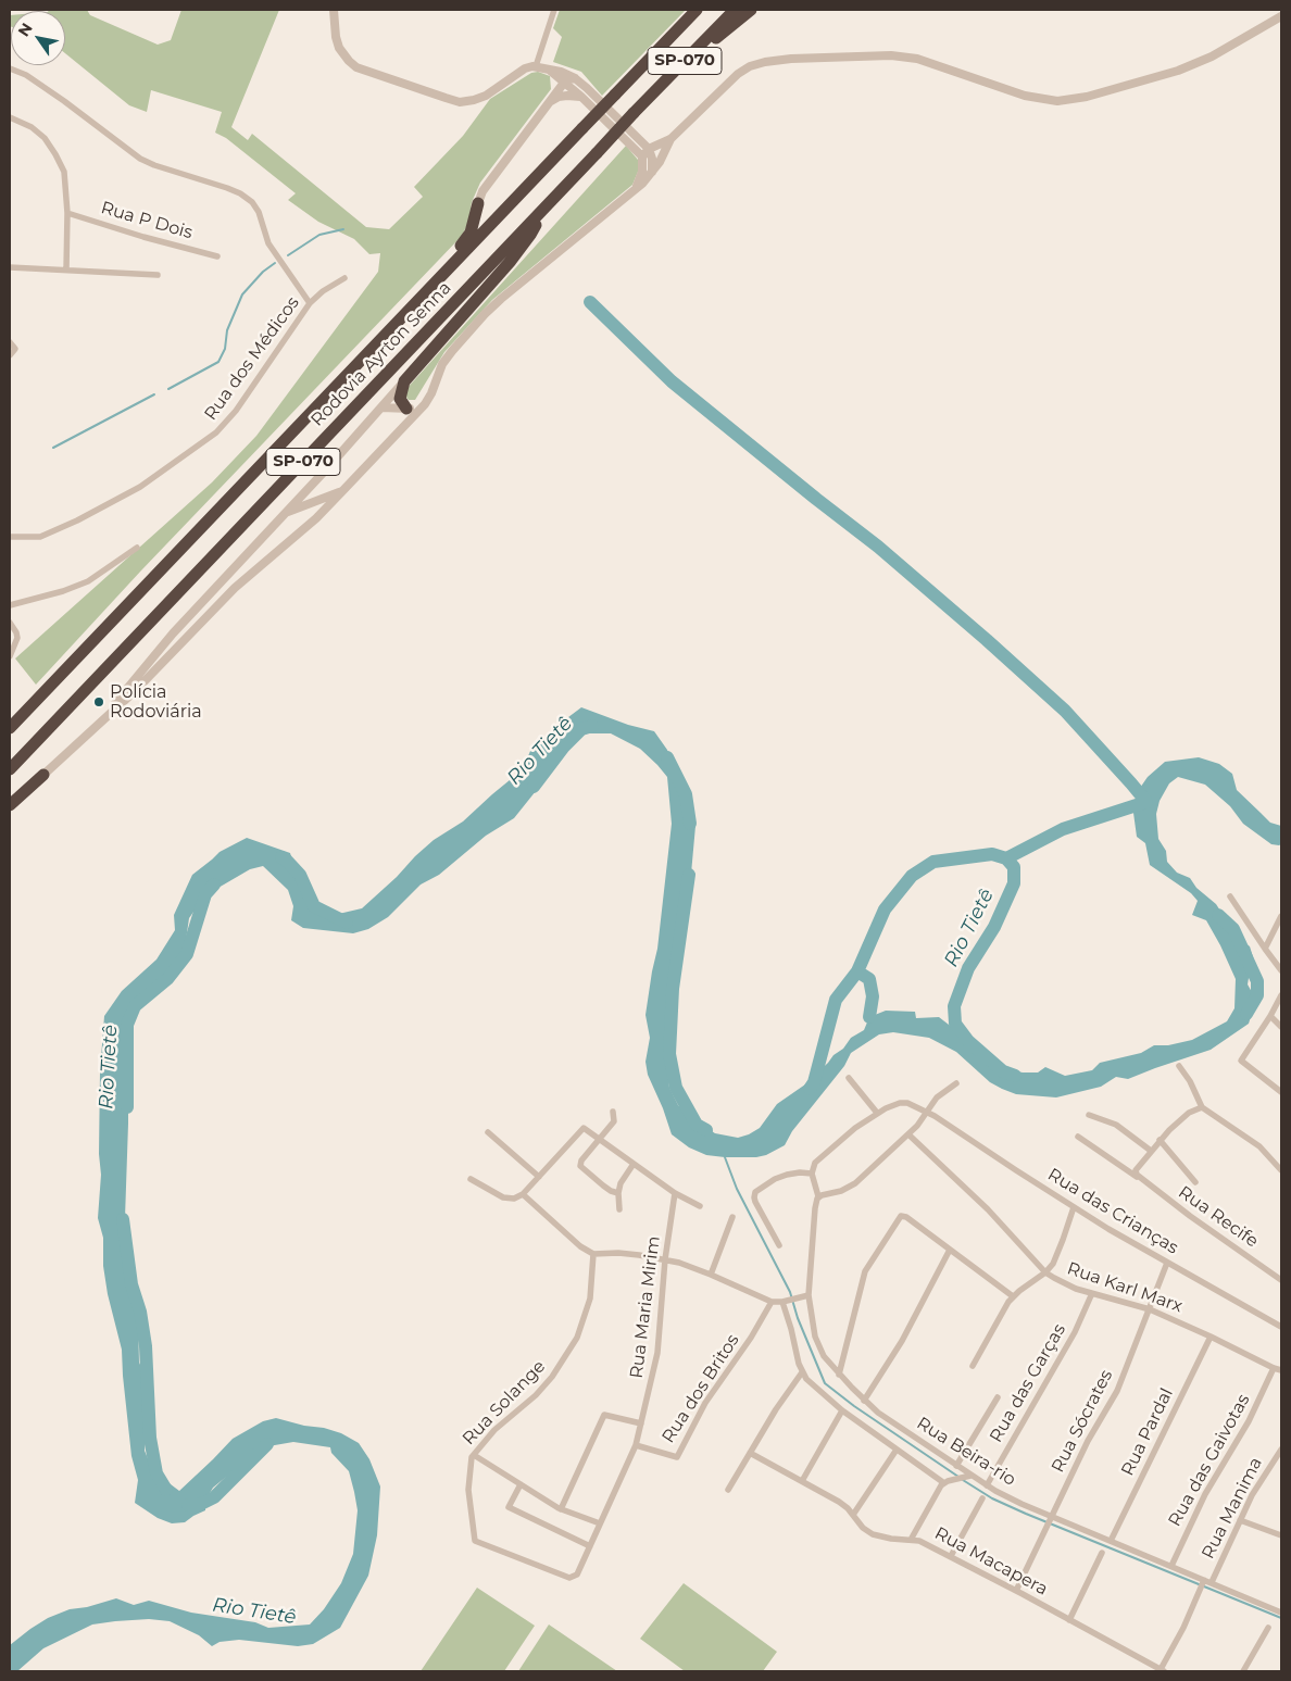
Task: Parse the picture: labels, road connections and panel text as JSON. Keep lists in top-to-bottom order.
{
  "streets": {
    "highway": ["SP-070", "Rodovia Ayrton Senna"],
    "street": [
      "Rua P Dois",
      "Rua dos Médicos",
      "Rua das Crianças",
      "Rua Recife",
      "Rua Karl Marx",
      "Rua Maria Mirim",
      "Rua das Garças",
      "Rua dos Britos",
      "Rua Solange",
      "Rua Sócrates",
      "Rua Pardal",
      "Rua Beira-rio",
      "Rua das Gaivotas",
      "Rua Manima",
      "Rua Macapera"
    ]
  },
  "crossings": [
    ["Rua das Crianças", "Rua Sócrates"],
    ["Rua Karl Marx", "Rua das Garças"],
    ["Rua Karl Marx", "Rua Sócrates"],
    ["Rua Karl Marx", "Rua Pardal"],
    ["Rua Karl Marx", "Rua das Gaivotas"],
    ["Rua Maria Mirim", "Rua dos Britos"],
    ["Rua Maria Mirim", "Rua Solange"],
    ["Rua das Garças", "Rua Beira-rio"],
    ["Rua Sócrates", "Rua Beira-rio"],
    ["Rua Sócrates", "Rua Macapera"],
    ["Rua Pardal", "Rua Beira-rio"],
    ["Rua Beira-rio", "Rua das Gaivotas"],
    ["Rua Beira-rio", "Rua Manima"]
  ],
  "water": ["Rio Tietê"],
  "places": ["Polícia Rodoviária"],
  "north": "top left"
}
